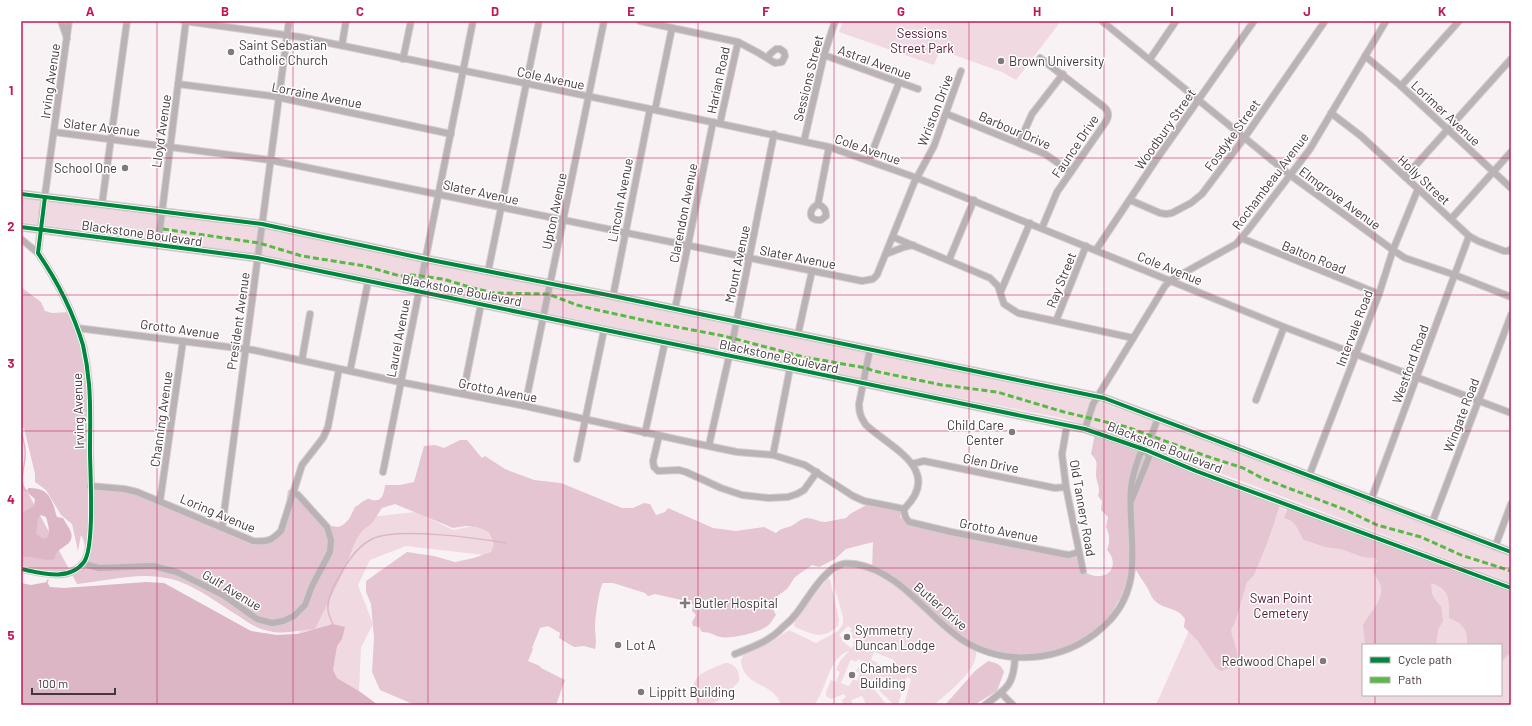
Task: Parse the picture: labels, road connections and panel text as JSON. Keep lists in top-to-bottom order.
{
  "streets": {
    "main road": ["Blackstone Boulevard"],
    "street": [
      "Astral Avenue",
      "Cole Avenue",
      "Sessions Street",
      "Harian Road",
      "Irving Avenue",
      "Lorraine Avenue",
      "Wriston Drive",
      "Lorimer Avenue",
      "Slater Avenue",
      "Woodbury Street",
      "Barbour Drive",
      "Lloyd Avenue",
      "Fosdyke Street",
      "Faunce Drive",
      "Holly Street",
      "Rochambeau Avenue",
      "Elmgrove Avenue",
      "Lincoln Avenue",
      "Upton Avenue",
      "Clarendon Avenue",
      "Balton Road",
      "Mount Avenue",
      "Ray Street",
      "President Avenue",
      "Intervale Road",
      "Grotto Avenue",
      "Laurel Avenue",
      "Westford Road",
      "Wingate Road",
      "Channing Avenue",
      "Glen Drive",
      "Old Tannery Road",
      "Loring Avenue",
      "Gulf Avenue",
      "Butler Drive"
    ]
  },
  "crossings": [
    ["Astral Avenue", "Sessions Street"],
    ["Cole Avenue", "Sessions Street"],
    ["Cole Avenue", "Harian Road"],
    ["Cole Avenue", "Wriston Drive"],
    ["Cole Avenue", "Woodbury Street"],
    ["Cole Avenue", "Lloyd Avenue"],
    ["Cole Avenue", "Faunce Drive"],
    ["Cole Avenue", "Rochambeau Avenue"],
    ["Cole Avenue", "Lincoln Avenue"],
    ["Cole Avenue", "Upton Avenue"],
    ["Cole Avenue", "Clarendon Avenue"],
    ["Cole Avenue", "Mount Avenue"],
    ["Cole Avenue", "Ray Street"],
    ["Cole Avenue", "President Avenue"],
    ["Cole Avenue", "Intervale Road"],
    ["Cole Avenue", "Laurel Avenue"],
    ["Cole Avenue", "Westford Road"],
    ["Cole Avenue", "Wingate Road"],
    ["Irving Avenue", "Slater Avenue"],
    ["Irving Avenue", "Blackstone Boulevard"],
    ["Irving Avenue", "Grotto Avenue"],
    ["Irving Avenue", "Loring Avenue"],
    ["Irving Avenue", "Gulf Avenue"],
    ["Lorraine Avenue", "Lloyd Avenue"],
    ["Lorraine Avenue", "President Avenue"],
    ["Lorraine Avenue", "Laurel Avenue"],
    ["Wriston Drive", "Slater Avenue"],
    ["Wriston Drive", "Barbour Drive"],
    ["Lorimer Avenue", "Rochambeau Avenue"],
    ["Slater Avenue", "Lloyd Avenue"],
    ["Slater Avenue", "Lincoln Avenue"],
    ["Slater Avenue", "Upton Avenue"],
    ["Slater Avenue", "Clarendon Avenue"],
    ["Slater Avenue", "Mount Avenue"],
    ["Slater Avenue", "President Avenue"],
    ["Slater Avenue", "Laurel Avenue"],
    ["Woodbury Street", "Fosdyke Street"],
    ["Woodbury Street", "Elmgrove Avenue"],
    ["Barbour Drive", "Faunce Drive"],
    ["Lloyd Avenue", "Blackstone Boulevard"],
    ["Fosdyke Street", "Elmgrove Avenue"],
    ["Holly Street", "Rochambeau Avenue"],
    ["Holly Street", "Intervale Road"],
    ["Holly Street", "Westford Road"],
    ["Rochambeau Avenue", "Elmgrove Avenue"],
    ["Rochambeau Avenue", "Blackstone Boulevard"],
    ["Rochambeau Avenue", "Balton Road"],
    ["Elmgrove Avenue", "Intervale Road"],
    ["Elmgrove Avenue", "Westford Road"],
    ["Lincoln Avenue", "Blackstone Boulevard"],
    ["Upton Avenue", "Blackstone Boulevard"],
    ["Upton Avenue", "Grotto Avenue"],
    ["Clarendon Avenue", "Blackstone Boulevard"],
    ["Blackstone Boulevard", "Mount Avenue"],
    ["Blackstone Boulevard", "President Avenue"],
    ["Blackstone Boulevard", "Intervale Road"],
    ["Blackstone Boulevard", "Laurel Avenue"],
    ["Blackstone Boulevard", "Westford Road"],
    ["Blackstone Boulevard", "Wingate Road"],
    ["Blackstone Boulevard", "Old Tannery Road"],
    ["Blackstone Boulevard", "Butler Drive"],
    ["Balton Road", "Intervale Road"],
    ["Mount Avenue", "Grotto Avenue"],
    ["President Avenue", "Grotto Avenue"],
    ["President Avenue", "Loring Avenue"],
    ["Grotto Avenue", "Laurel Avenue"],
    ["Grotto Avenue", "Channing Avenue"],
    ["Grotto Avenue", "Old Tannery Road"],
    ["Grotto Avenue", "Loring Avenue"],
    ["Channing Avenue", "Loring Avenue"],
    ["Glen Drive", "Old Tannery Road"],
    ["Loring Avenue", "Gulf Avenue"]
  ],
  "parks": ["Sessions Street Park", "Swan Point Cemetery"],
  "places": {
    "other": [
      "Saint Sebastian Catholic Church",
      "Brown University",
      "School One",
      "Child Care Center",
      "Symmetry Duncan Lodge",
      "Lot A",
      "Redwood Chapel",
      "Chambers Building",
      "Lippitt Building"
    ],
    "health": ["Butler Hospital"]
  },
  "legend": ["Cycle path", "Path"],
  "scale_bar": "100 m",
  "grid": {
    "columns": [
      "A",
      "B",
      "C",
      "D",
      "E",
      "F",
      "G",
      "H",
      "I",
      "J",
      "K"
    ],
    "rows": [
      "1",
      "2",
      "3",
      "4",
      "5"
    ]
  }
}
